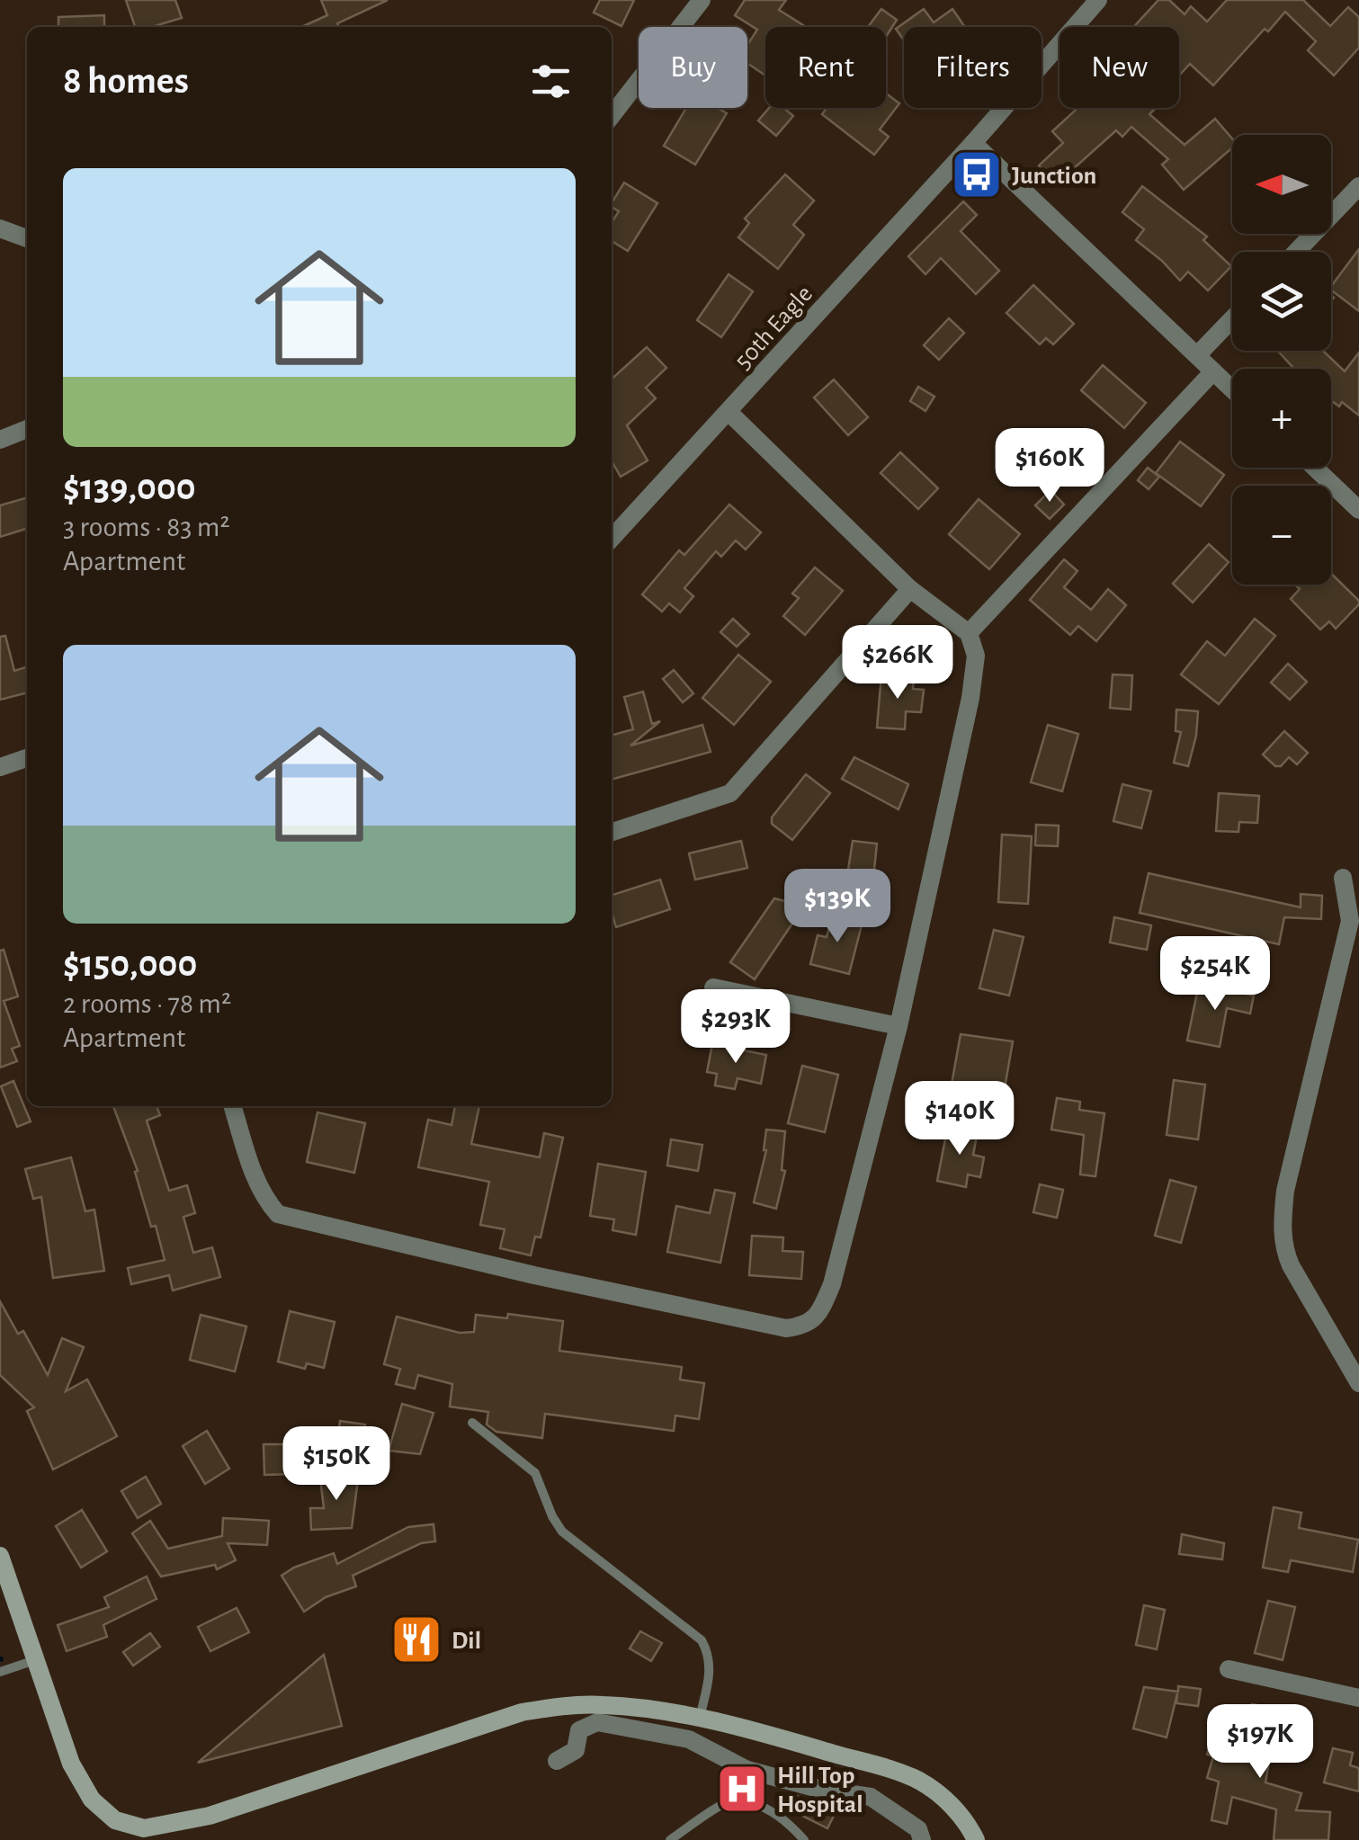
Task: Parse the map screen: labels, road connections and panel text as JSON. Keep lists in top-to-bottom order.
{
  "streets": {
    "street": ["50th Eagle"]
  },
  "places": {
    "bus stop": ["Junction"],
    "restaurant": ["Dil"],
    "hospital": ["Hill Top Hospital"]
  },
  "north": "left",
  "page": {
    "chip": [
      "Buy",
      "Rent",
      "Filters",
      "New"
    ],
    "heading": "8 homes",
    "map_buttons": ["+", "−"],
    "list": [
      {
        "name": "$139,000",
        "note": "3 rooms · 83 m² · Apartment"
      },
      {
        "name": "$150,000",
        "note": "2 rooms · 78 m² · Apartment"
      }
    ],
    "price": [
      "$160K",
      "$266K",
      "$139K",
      "$254K",
      "$293K",
      "$140K",
      "$150K",
      "$197K"
    ]
  }
}
